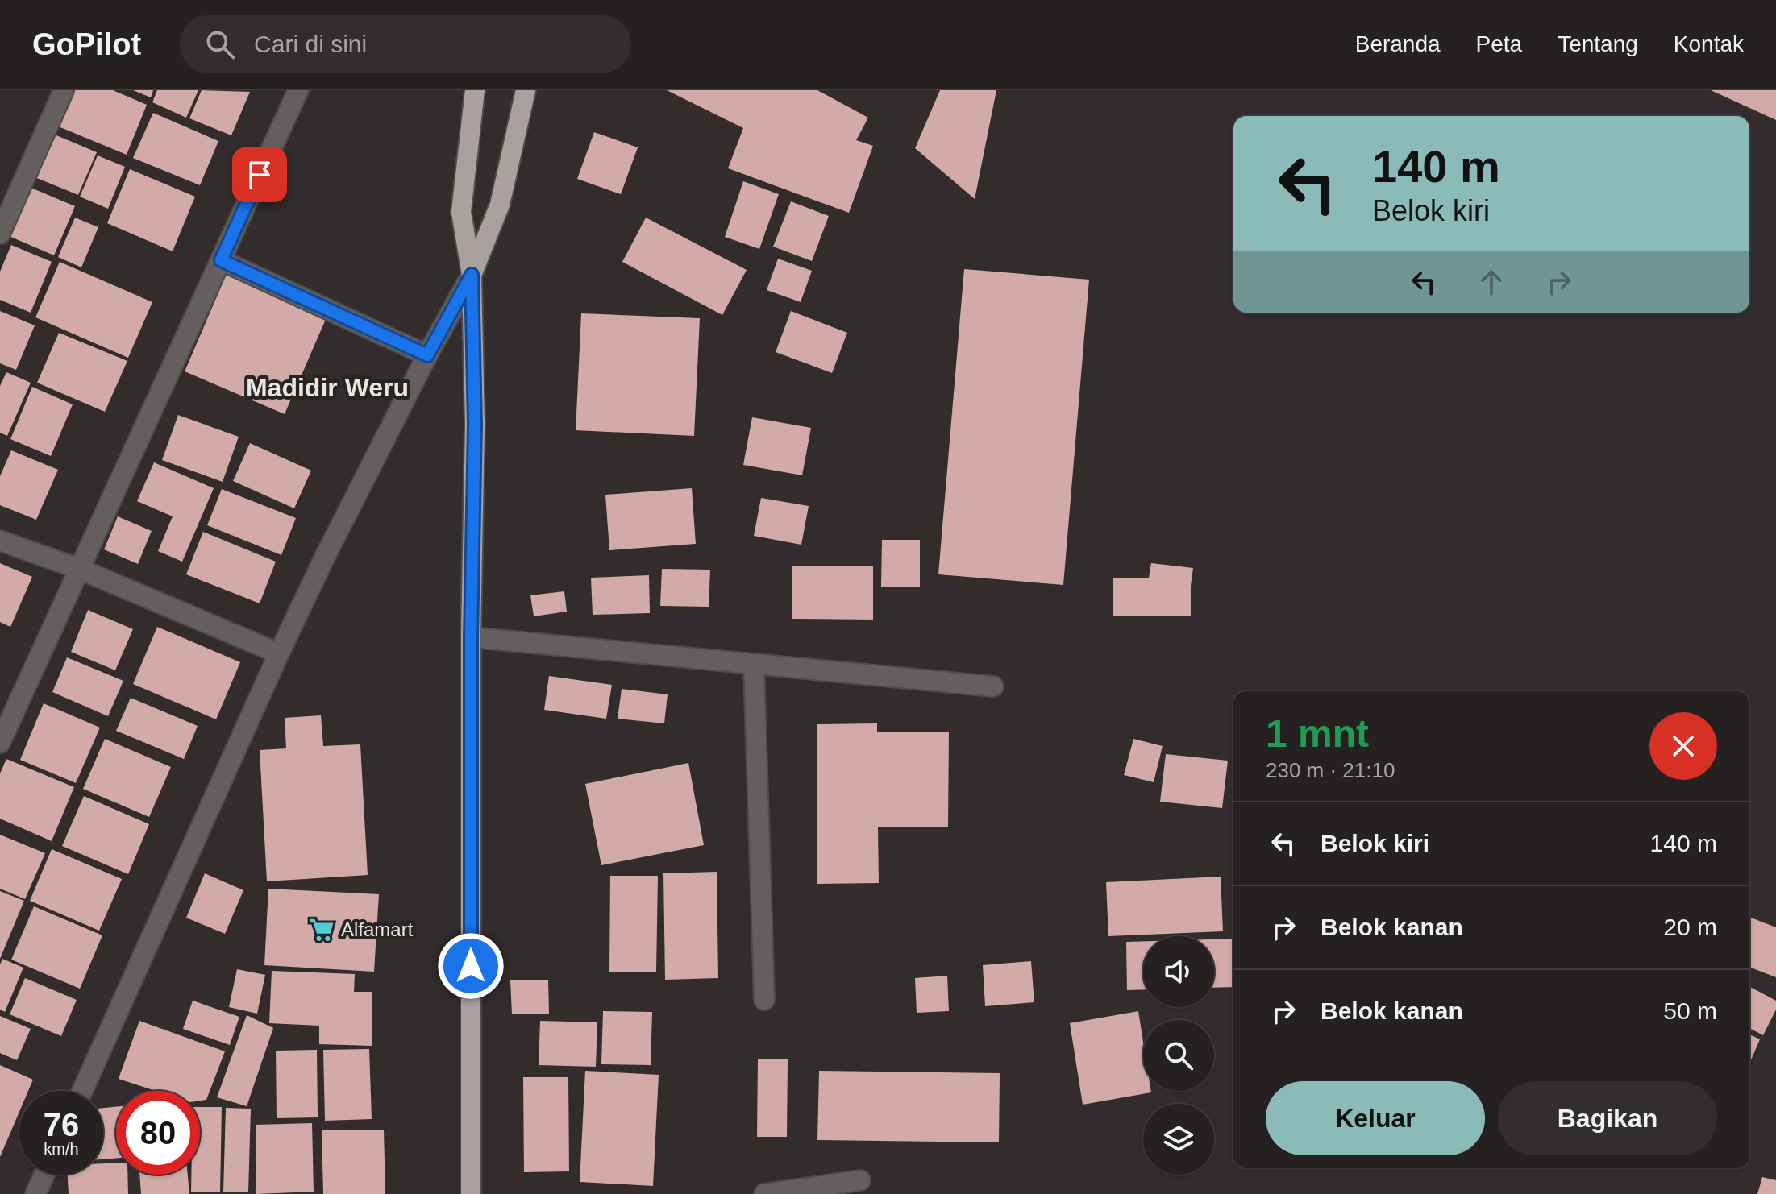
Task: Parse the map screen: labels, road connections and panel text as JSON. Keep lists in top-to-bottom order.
{
  "districts": ["Madidir Weru"],
  "places": {
    "supermarket": ["Alfamart"]
  },
  "page": {
    "header": "GoPilot",
    "search": "Cari di sini",
    "nav": [
      "Beranda",
      "Peta",
      "Tentang",
      "Kontak"
    ],
    "turn": ["140 m", "Belok kiri"],
    "heading": ["1 mnt", "230 m · 21:10"],
    "list": [
      {
        "name": "Belok kiri",
        "value": "140 m"
      },
      {
        "name": "Belok kanan",
        "value": "20 m"
      },
      {
        "name": "Belok kanan",
        "value": "50 m"
      }
    ],
    "buttons": ["Keluar", "Bagikan"],
    "speed": "76 km/h",
    "limit": "80"
  }
}
